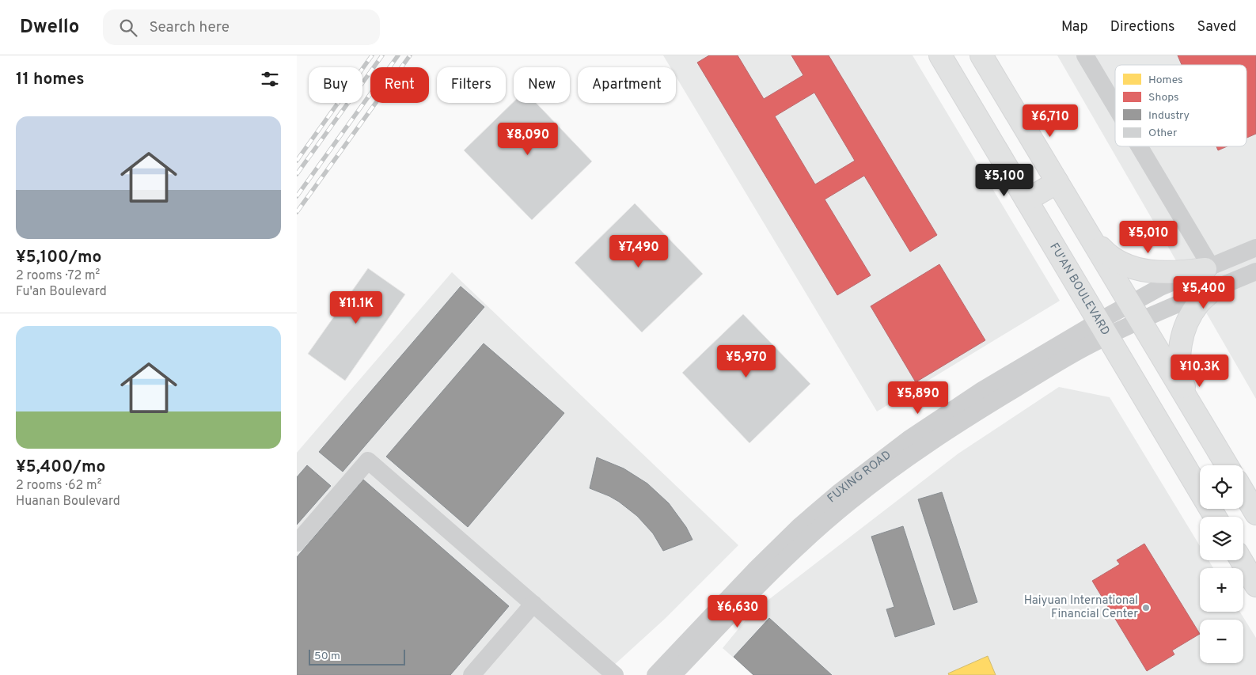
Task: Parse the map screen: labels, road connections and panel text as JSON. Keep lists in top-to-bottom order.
{
  "streets": {
    "main road": ["FU'AN BOULEVARD"],
    "street": ["FUXING ROAD"]
  },
  "crossings": [
    ["FU'AN BOULEVARD", "FUXING ROAD"]
  ],
  "places": ["Haiyuan International Financial Center"],
  "legend": [
    "Homes",
    "Shops",
    "Industry",
    "Other"
  ],
  "scale_bar": "50 m",
  "page": {
    "header": "Dwello",
    "search": "Search here",
    "nav": ["Map", "Directions", "Saved"],
    "heading": "11 homes",
    "chip": [
      "Buy",
      "Rent",
      "Filters",
      "New",
      "Apartment"
    ],
    "list": [
      {
        "name": "¥5,100/mo",
        "note": "2 rooms · 72 m² · Fu'an Boulevard"
      },
      {
        "name": "¥5,400/mo",
        "note": "2 rooms · 62 m² · Huanan Boulevard"
      }
    ],
    "price": [
      "¥6,710",
      "¥8,090",
      "¥5,100",
      "¥5,010",
      "¥7,490",
      "¥5,400",
      "¥11.1K",
      "¥5,970",
      "¥10.3K",
      "¥5,890",
      "¥6,630"
    ],
    "map_buttons": ["+", "−"],
    "scale": "50 m"
  }
}
